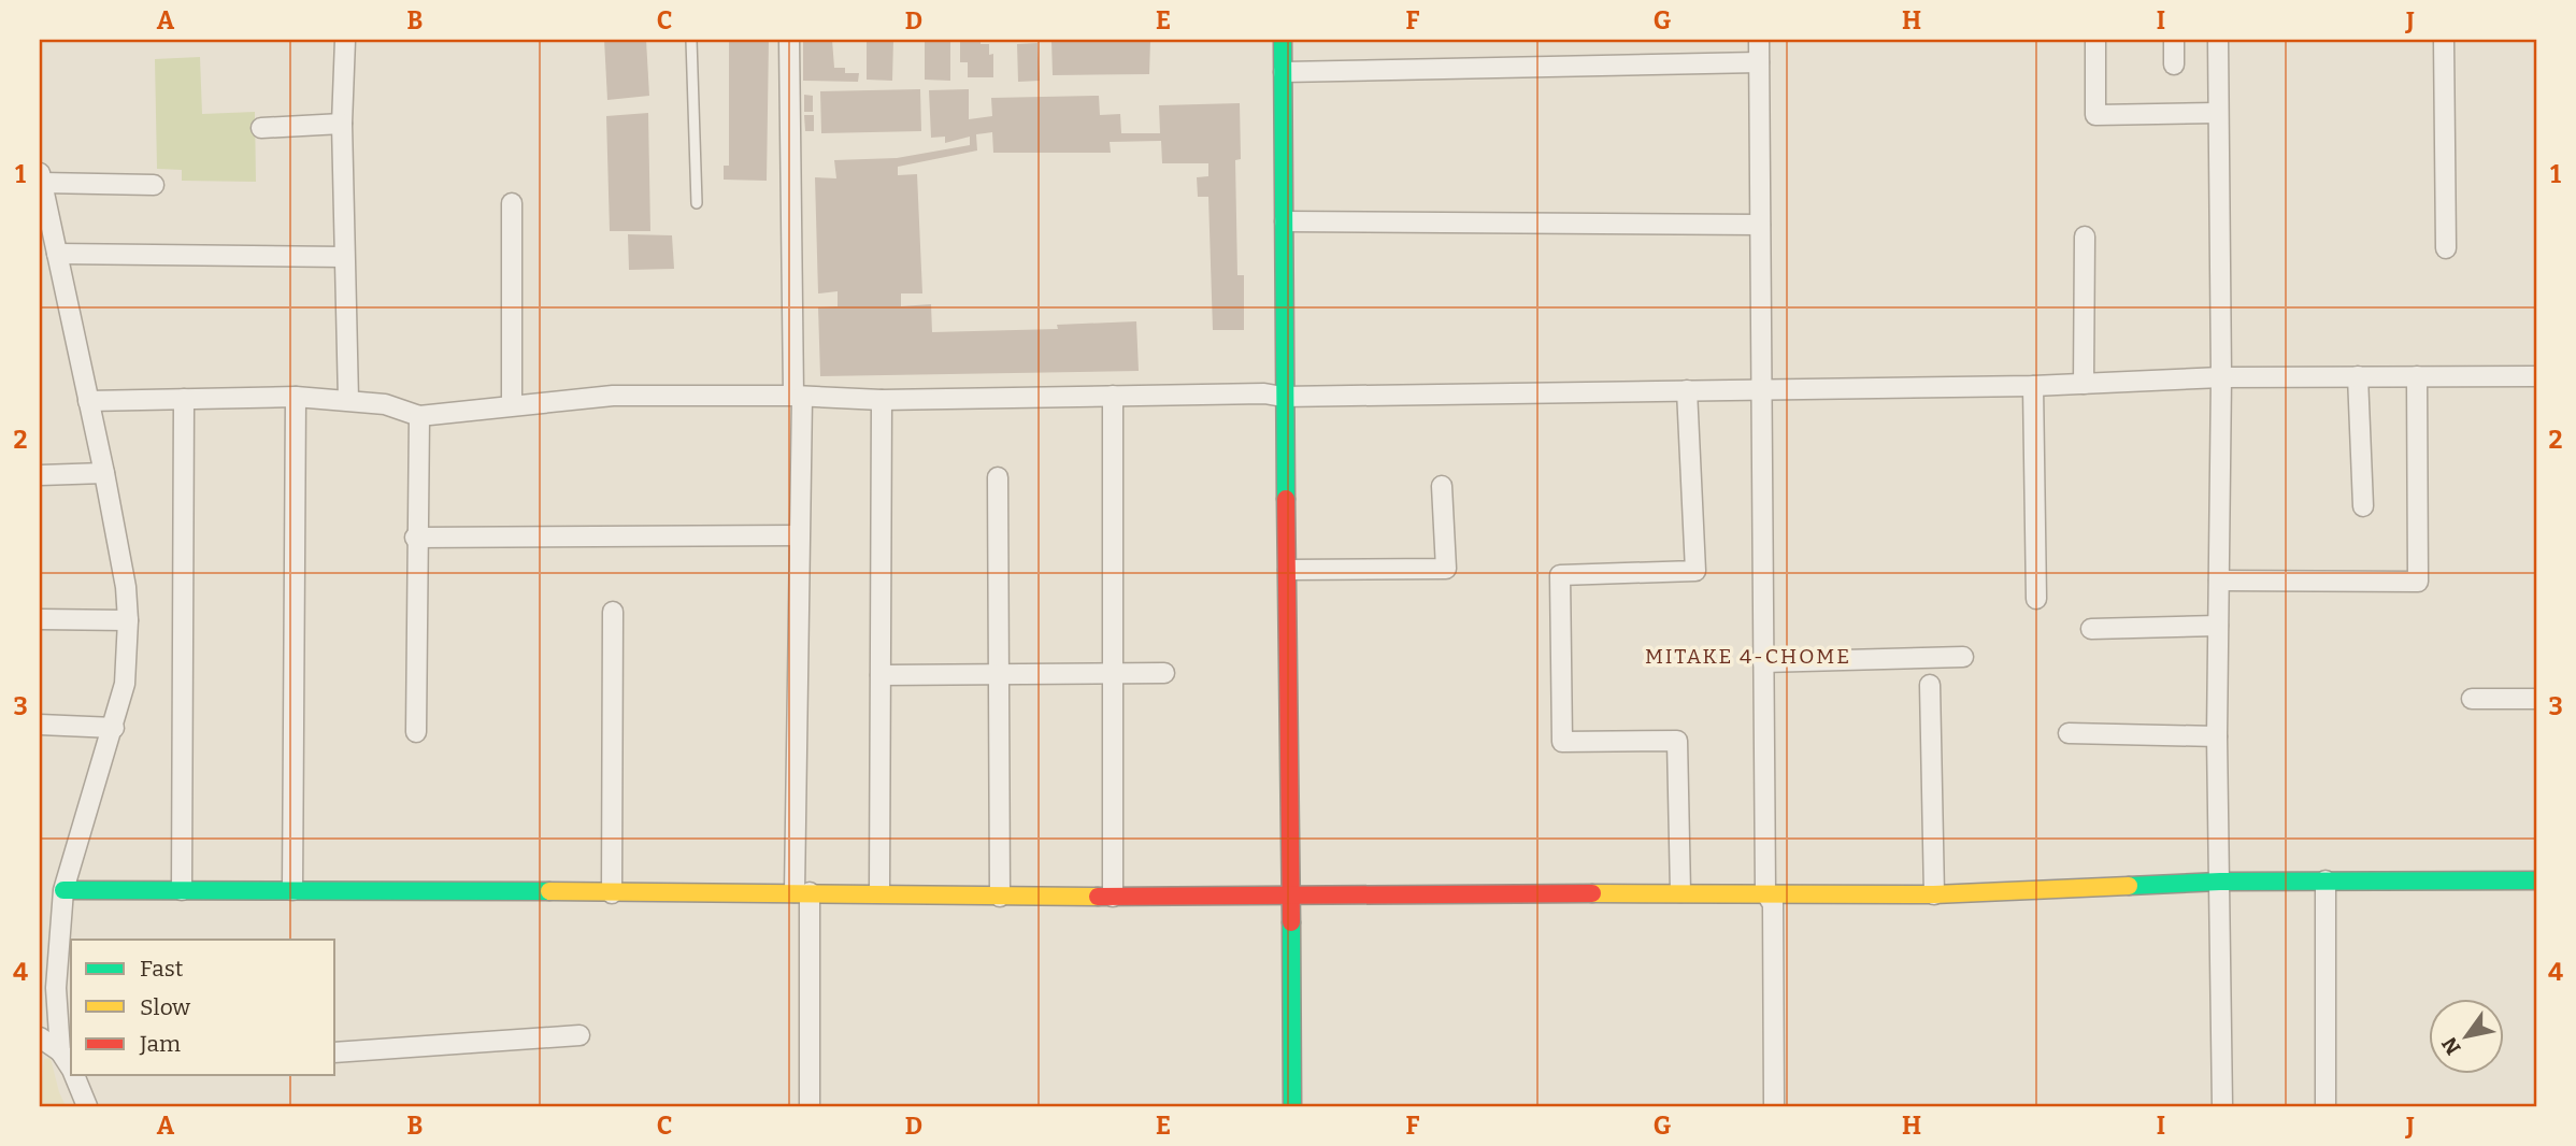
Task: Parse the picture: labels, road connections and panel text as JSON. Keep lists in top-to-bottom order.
{
  "districts": ["MITAKE 4-CHOME"],
  "legend": ["Fast", "Slow", "Jam"],
  "north": "bottom left",
  "grid": {
    "columns": [
      "A",
      "B",
      "C",
      "D",
      "E",
      "F",
      "G",
      "H",
      "I",
      "J"
    ],
    "rows": [
      "1",
      "2",
      "3",
      "4"
    ]
  }
}
